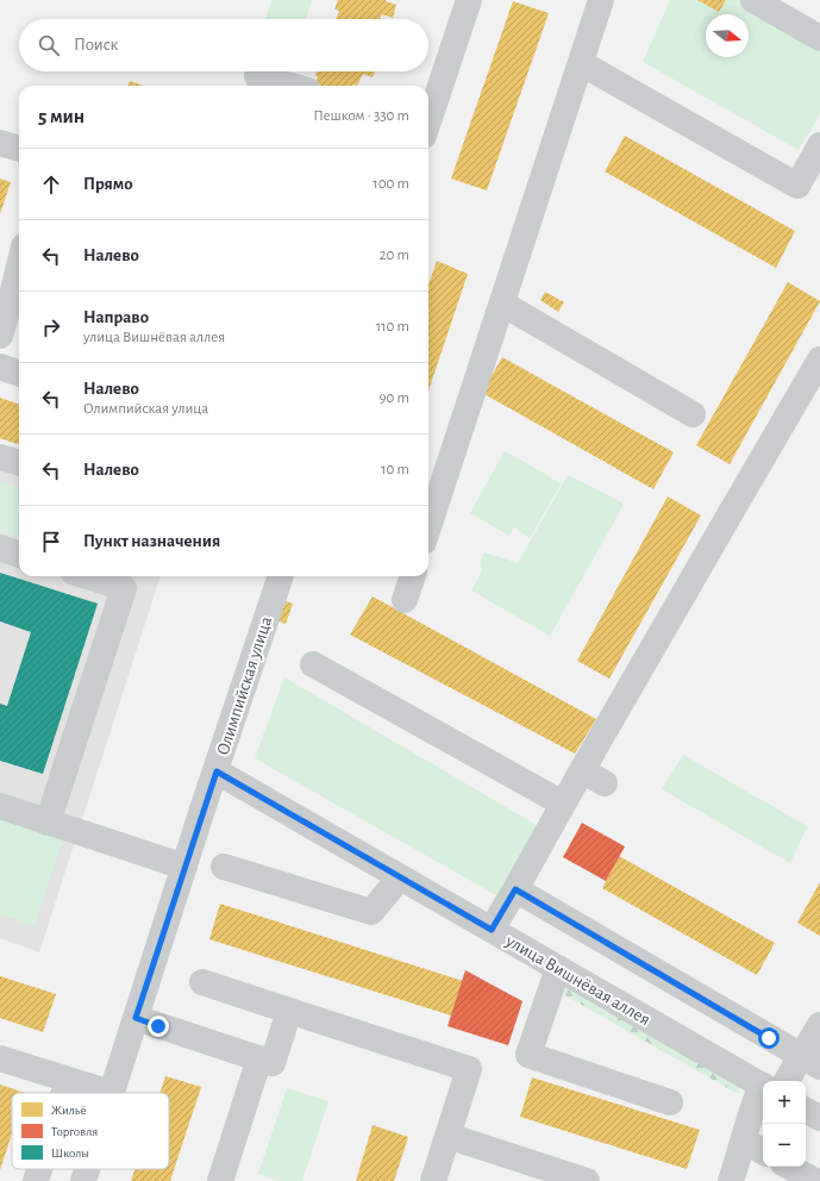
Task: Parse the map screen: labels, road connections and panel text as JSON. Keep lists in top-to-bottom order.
{
  "streets": {
    "street": ["Олимпийская улица", "улица Вишнёвая аллея"]
  },
  "crossings": [
    ["Олимпийская улица", "улица Вишнёвая аллея"]
  ],
  "legend": ["Жильё", "Торговля", "Школы"],
  "north": "right",
  "page": {
    "search": "Поиск",
    "heading": ["5 мин", "Пешком · 330 m"],
    "list": [
      ["Прямо", "100 m"],
      ["Налево", "20 m"],
      ["Направо", "улица Вишнёвая аллея", "110 m"],
      ["Налево", "Олимпийская улица", "90 m"],
      ["Налево", "10 m"],
      "Пункт назначения"
    ],
    "map_buttons": ["+", "−"]
  }
}
